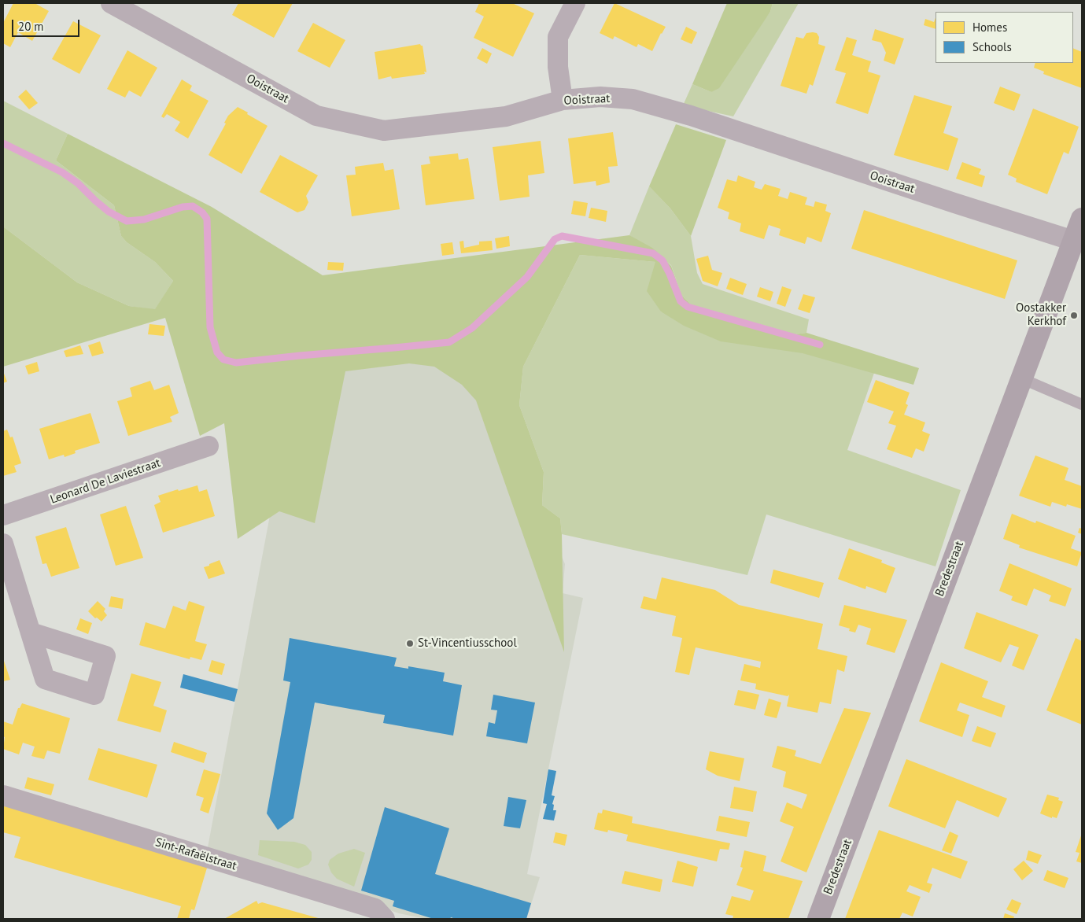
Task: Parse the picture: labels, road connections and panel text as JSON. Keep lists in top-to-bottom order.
{
  "streets": {
    "street": [
      "Ooistraat",
      "Leonard De Laviestraat",
      "Bredestraat",
      "Sint-Rafaëlstraat"
    ]
  },
  "crossings": [
    ["Ooistraat", "Bredestraat"]
  ],
  "places": ["Oostakker Kerkhof", "St-Vincentiusschool"],
  "legend": ["Homes", "Schools"],
  "scale_bar": "20 m"
}
